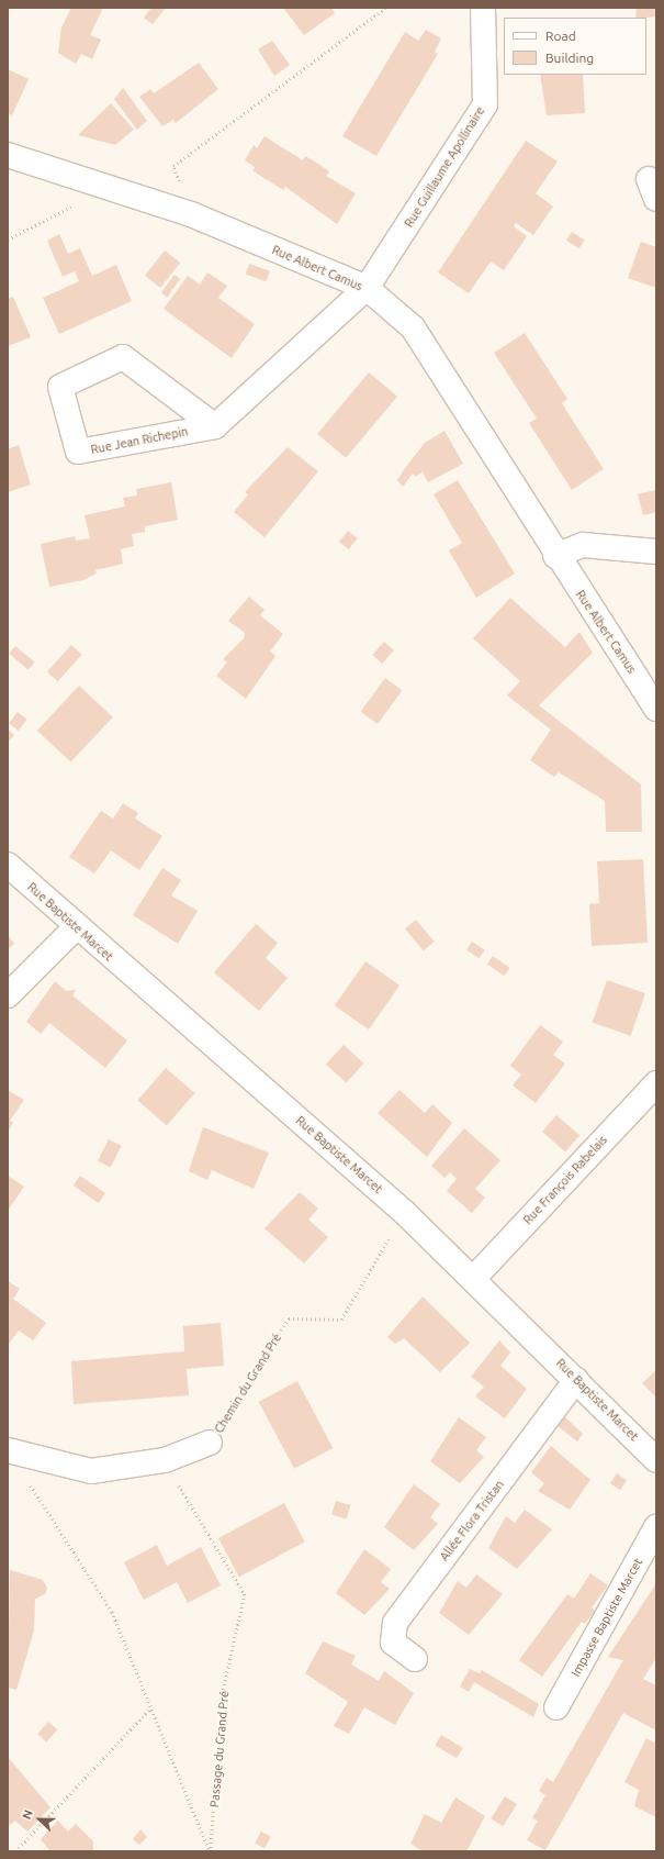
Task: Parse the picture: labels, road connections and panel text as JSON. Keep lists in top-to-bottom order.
{
  "streets": {
    "street": [
      "Rue Guillaume Apollinaire",
      "Rue Albert Camus",
      "Rue Jean Richepin",
      "Rue Baptiste Marcet",
      "Rue François Rabelais",
      "Chemin du Grand Pré",
      "Allée Flora Tristan",
      "Impasse Baptiste Marcet"
    ],
    "path": ["Passage du Grand Pré"]
  },
  "crossings": [
    ["Rue Guillaume Apollinaire", "Rue Albert Camus"],
    ["Rue Baptiste Marcet", "Rue François Rabelais"],
    ["Rue Baptiste Marcet", "Chemin du Grand Pré"],
    ["Rue Baptiste Marcet", "Allée Flora Tristan"],
    ["Chemin du Grand Pré", "Passage du Grand Pré"]
  ],
  "legend": ["Road", "Building"],
  "north": "left"
}
